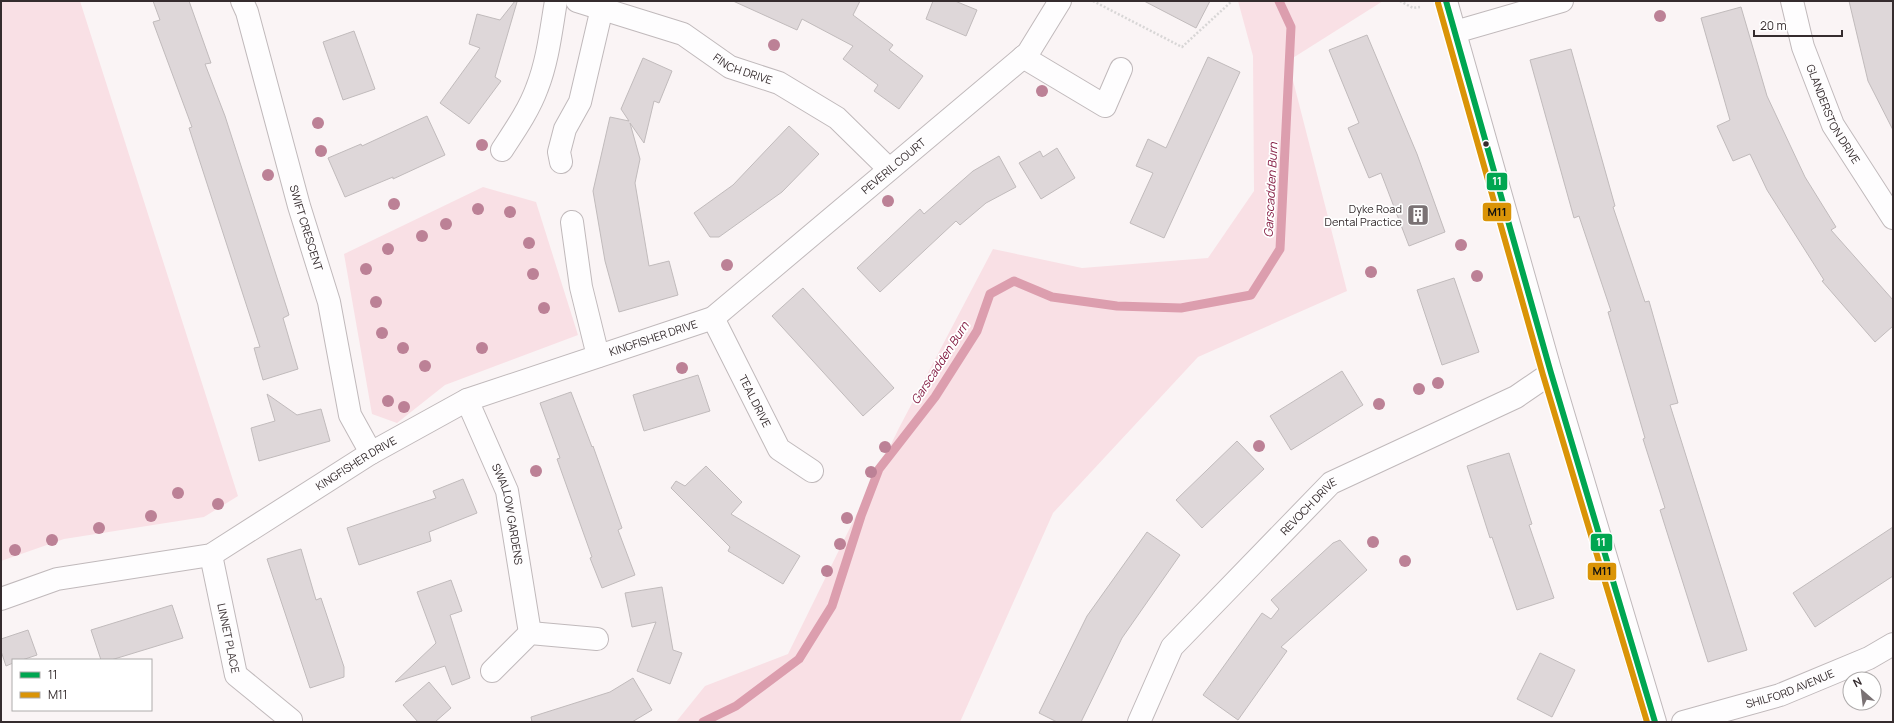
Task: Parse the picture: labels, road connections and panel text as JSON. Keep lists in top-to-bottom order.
{
  "streets": {
    "street": [
      "FINCH DRIVE",
      "GLANDERSTON DRIVE",
      "PEVERIL COURT",
      "SWIFT CRESCENT",
      "KINGFISHER DRIVE",
      "TEAL DRIVE",
      "REVOCH DRIVE",
      "SWALLOW GARDENS",
      "LINNET PLACE",
      "SHILFORD AVENUE"
    ]
  },
  "crossings": [
    ["FINCH DRIVE", "PEVERIL COURT"],
    ["PEVERIL COURT", "KINGFISHER DRIVE"],
    ["PEVERIL COURT", "TEAL DRIVE"],
    ["SWIFT CRESCENT", "KINGFISHER DRIVE"],
    ["KINGFISHER DRIVE", "TEAL DRIVE"],
    ["KINGFISHER DRIVE", "SWALLOW GARDENS"],
    ["KINGFISHER DRIVE", "LINNET PLACE"]
  ],
  "water": ["Garscadden Burn"],
  "places": {
    "building": ["Dyke Road Dental Practice"]
  },
  "lines": ["transit line 11", "transit line M11"],
  "legend": ["11", "M11"],
  "scale_bar": "20 m",
  "north": "top left"
}
